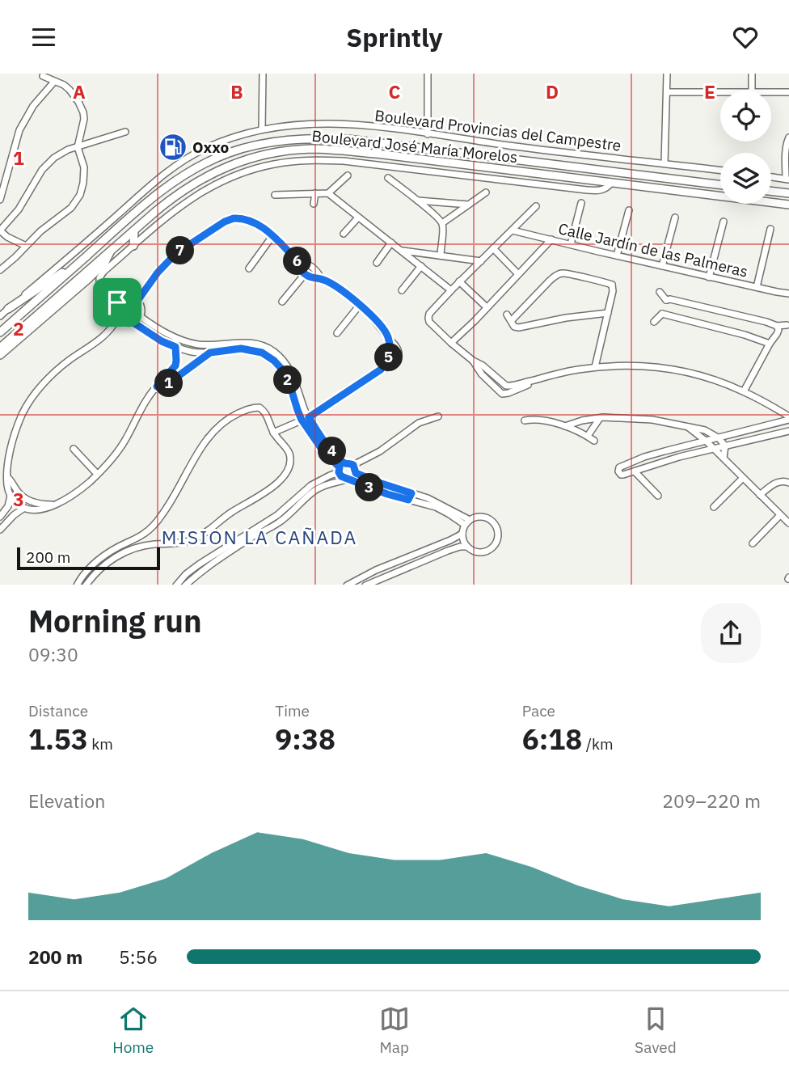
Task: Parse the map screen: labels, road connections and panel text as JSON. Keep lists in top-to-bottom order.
{
  "streets": {
    "main road": ["Boulevard José María Morelos"],
    "street": ["Boulevard Provincias del Campestre", "Calle Jardín de las Palmeras"]
  },
  "districts": ["MISION LA CAÑADA"],
  "places": {
    "fuel station": ["Oxxo"]
  },
  "scale_bar": "200 m",
  "page": {
    "header": "Sprintly",
    "pins": [
      "7",
      "6",
      "5",
      "2",
      "1",
      "4",
      "3"
    ],
    "scale": "200 m",
    "heading": ["Morning run", "09:30"],
    "stats": [
      ["Distance", "1.53 km"],
      ["Time", "9:38"],
      ["Pace", "6:18 /km"]
    ],
    "chart": ["Elevation", "209–220 m"],
    "list": [
      {
        "name": "200 m",
        "note": "5:56"
      }
    ],
    "tabs": ["Home", "Map", "Saved"]
  },
  "grid": {
    "columns": [
      "A",
      "B",
      "C",
      "D",
      "E"
    ],
    "rows": ["1", "2", "3"]
  }
}
